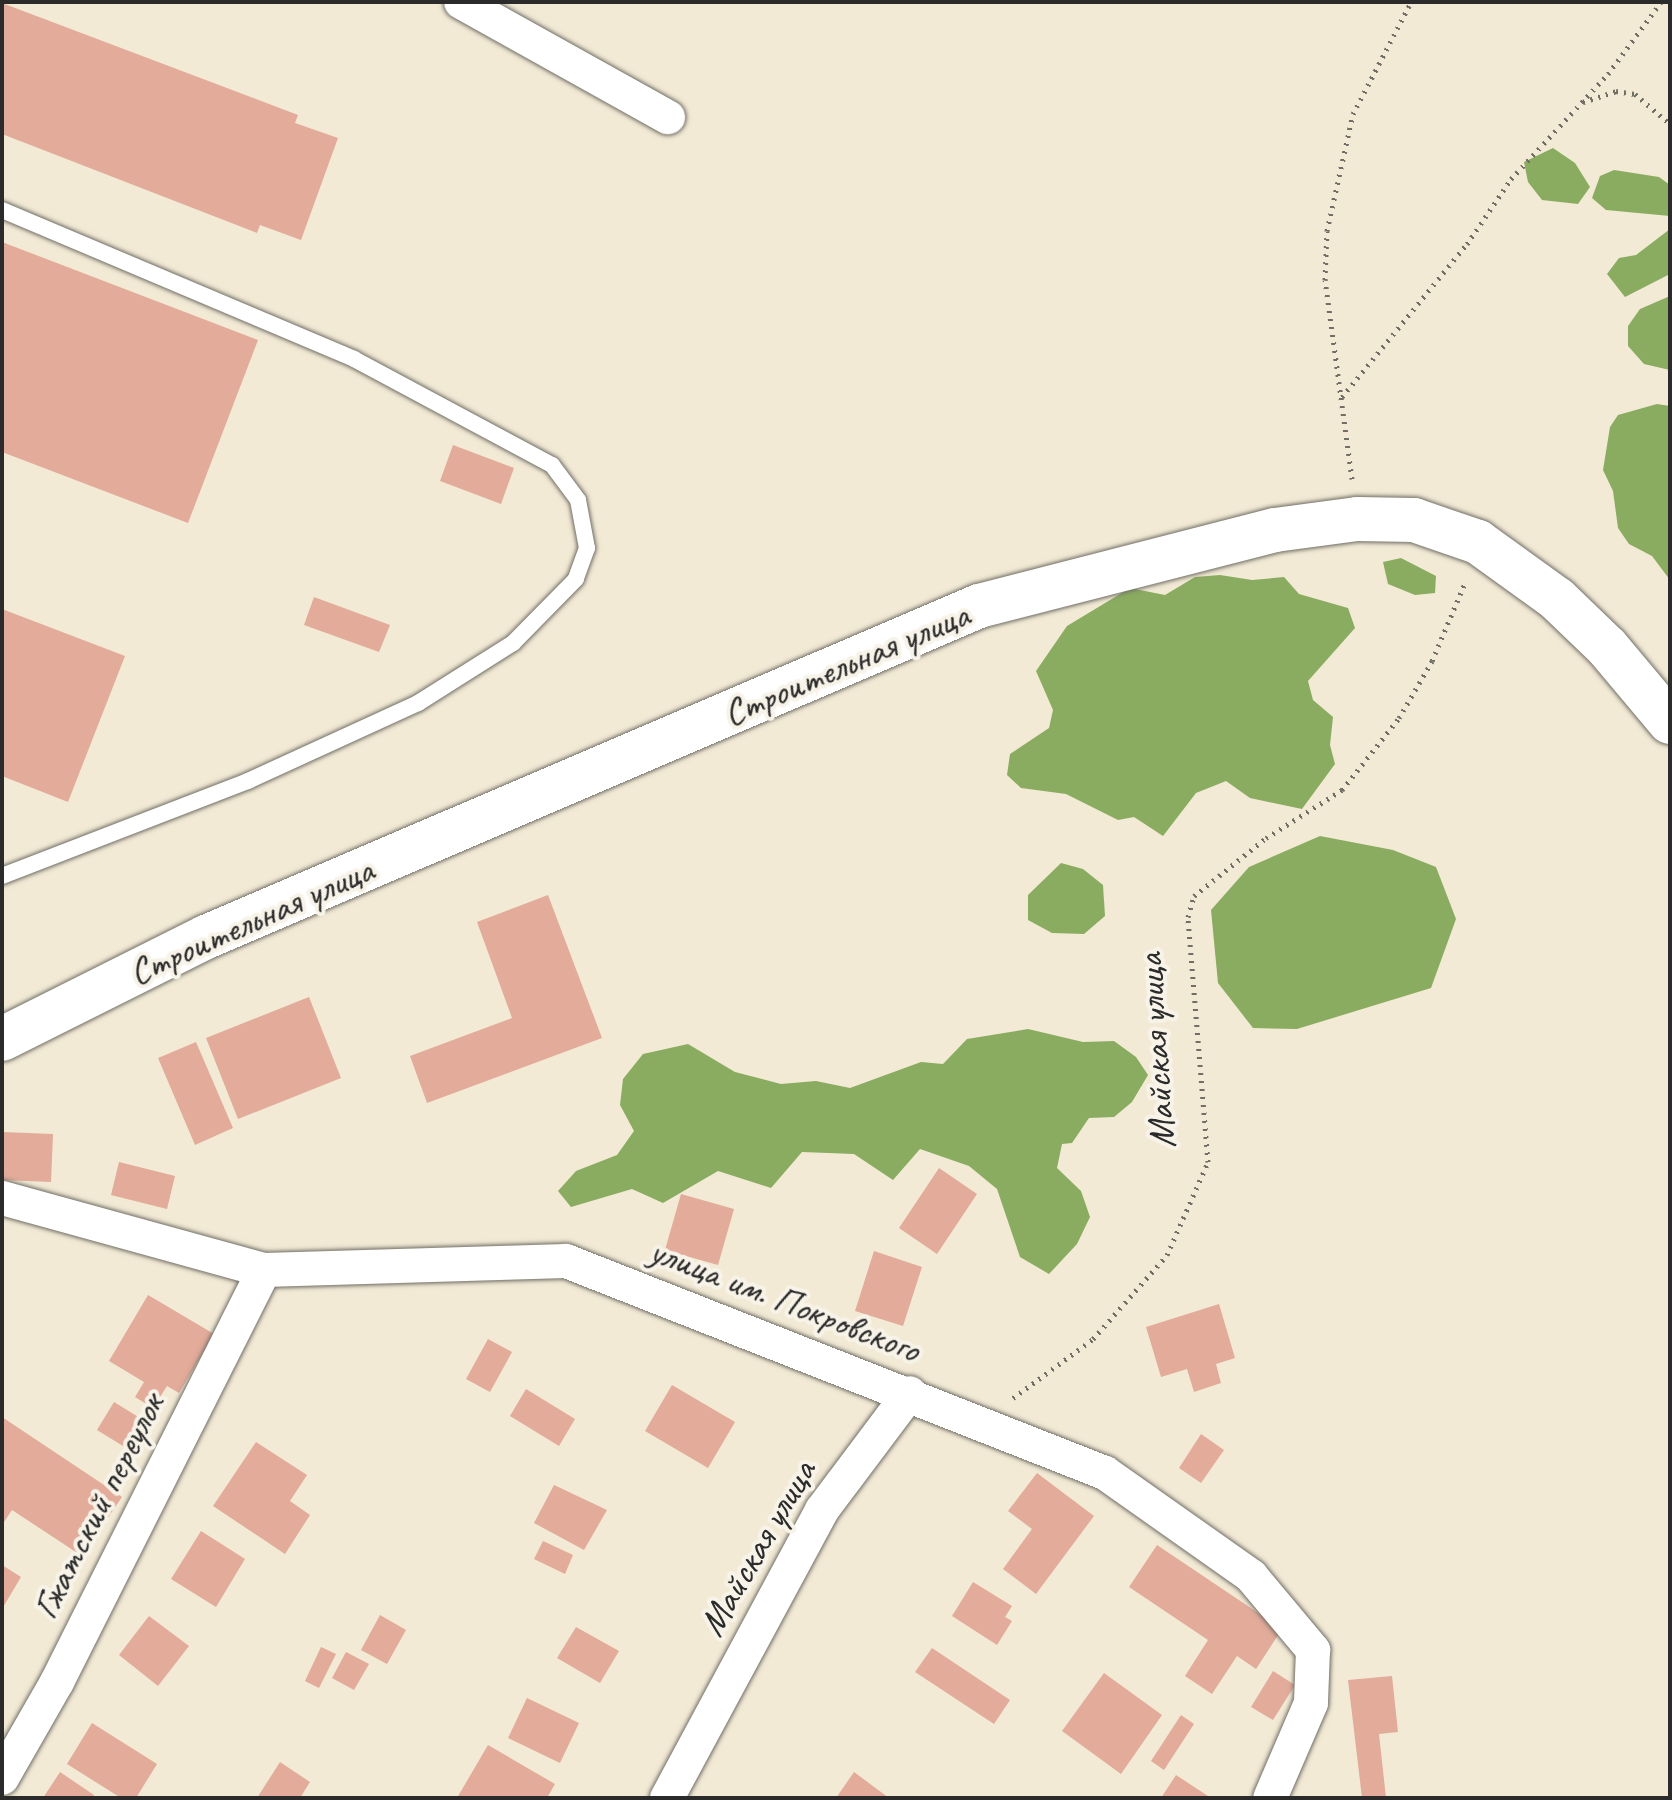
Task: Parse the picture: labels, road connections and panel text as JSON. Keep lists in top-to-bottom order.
{
  "streets": {
    "street": [
      "Строительная улица",
      "Майская улица",
      "улица им. Покровского",
      "Гжатский переулок"
    ]
  },
  "crossings": [
    ["Строительная улица", "Майская улица"],
    ["Майская улица", "улица им. Покровского"],
    ["улица им. Покровского", "Гжатский переулок"]
  ]
}
